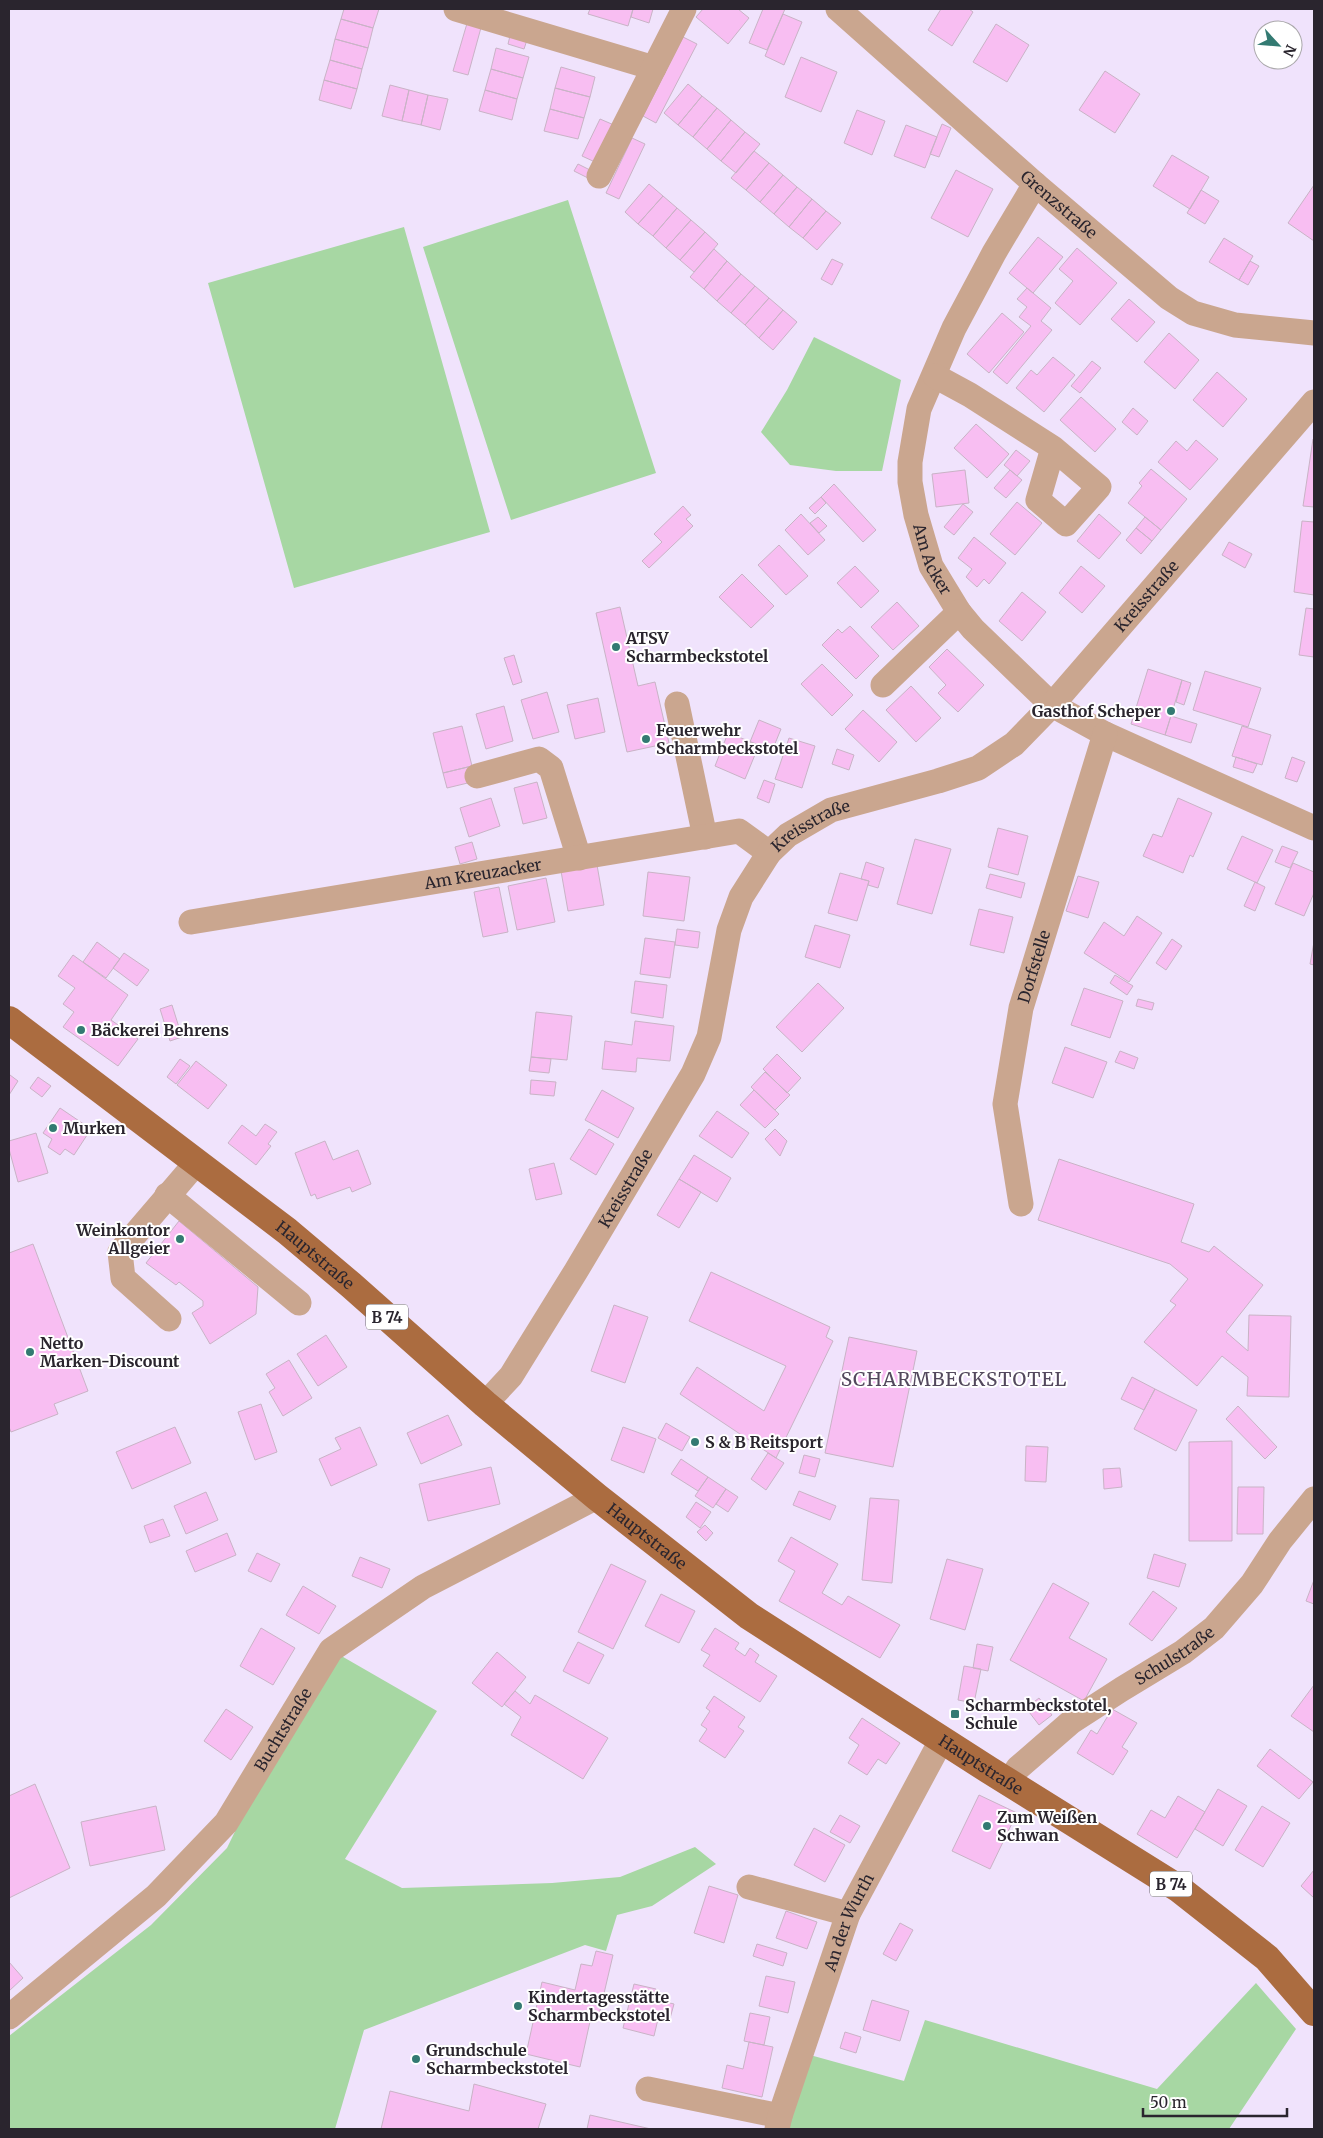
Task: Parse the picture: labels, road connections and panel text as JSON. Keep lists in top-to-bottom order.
{
  "streets": {
    "main road": ["Hauptstraße", "B 74"],
    "street": [
      "Grenzstraße",
      "Am Acker",
      "Kreisstraße",
      "Am Kreuzacker",
      "Dorfstelle",
      "Schulstraße",
      "Buchtstraße",
      "An der Wurth"
    ]
  },
  "crossings": [
    ["Grenzstraße", "Am Acker"],
    ["Am Acker", "Kreisstraße"],
    ["Am Acker", "Dorfstelle"],
    ["Kreisstraße", "Am Kreuzacker"],
    ["Kreisstraße", "Hauptstraße"],
    ["Hauptstraße", "Schulstraße"],
    ["Hauptstraße", "Buchtstraße"],
    ["Hauptstraße", "An der Wurth"]
  ],
  "districts": ["SCHARMBECKSTOTEL"],
  "places": {
    "other": [
      "ATSV Scharmbeckstotel",
      "Gasthof Scheper",
      "Feuerwehr Scharmbeckstotel",
      "Bäckerei Behrens",
      "Murken",
      "Weinkontor Allgeier",
      "Netto Marken-Discount",
      "S & B Reitsport",
      "Zum Weißen Schwan",
      "Kindertagesstätte Scharmbeckstotel",
      "Grundschule Scharmbeckstotel"
    ],
    "transit": ["Scharmbeckstotel, Schule"]
  },
  "scale_bar": "50 m",
  "north": "bottom right"
}
